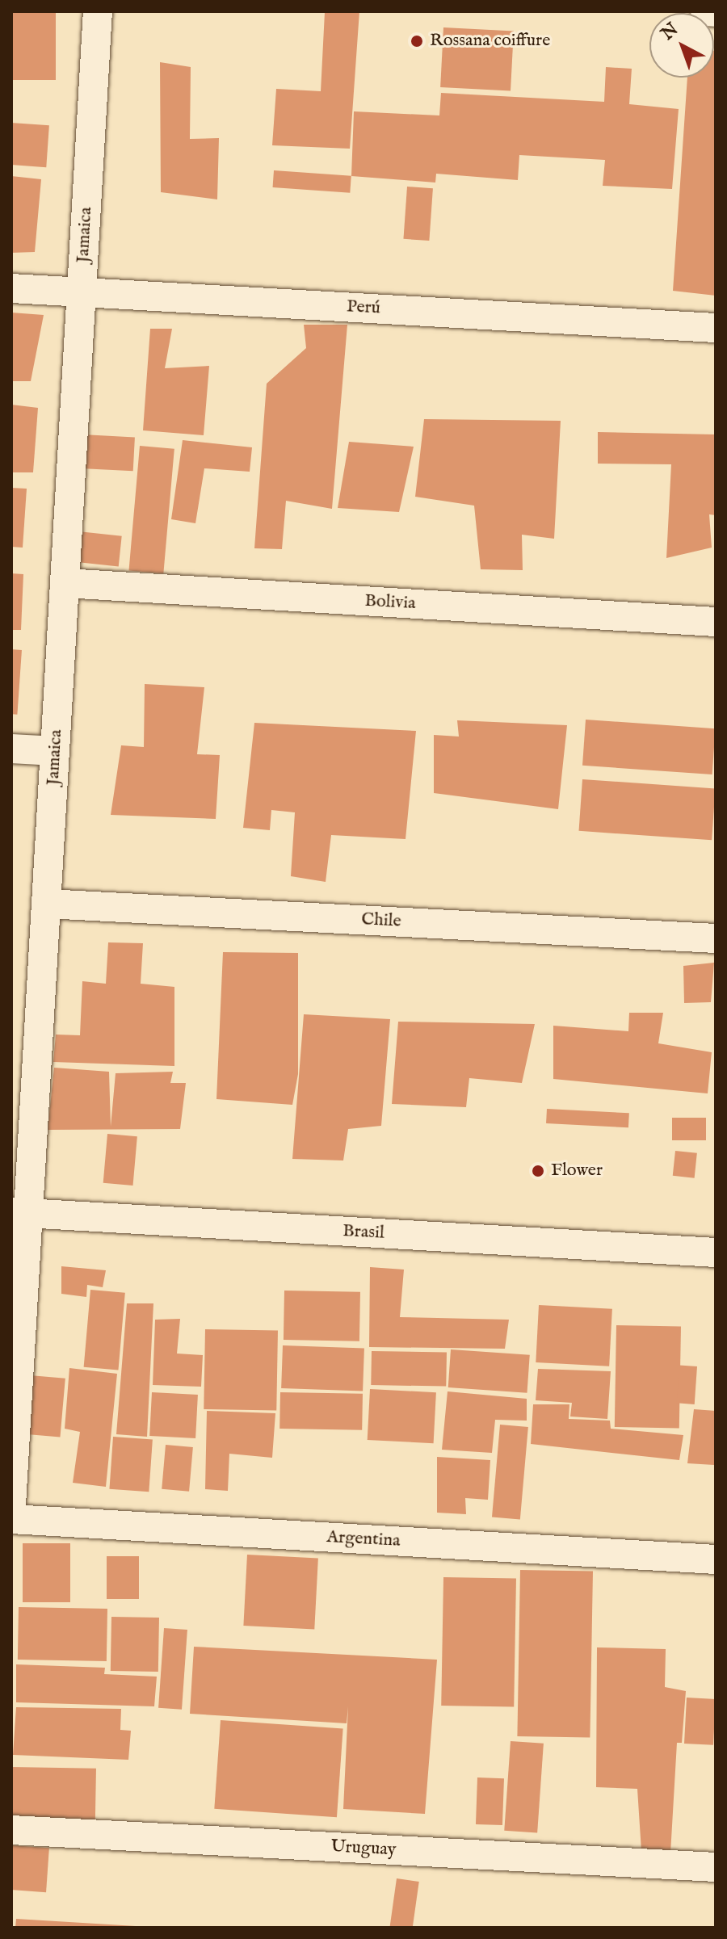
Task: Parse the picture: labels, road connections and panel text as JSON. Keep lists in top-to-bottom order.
{
  "streets": {
    "street": [
      "Jamaica",
      "Perú",
      "Bolivia",
      "Chile",
      "Brasil",
      "Argentina",
      "Uruguay"
    ]
  },
  "crossings": [
    ["Jamaica", "Perú"],
    ["Jamaica", "Bolivia"],
    ["Jamaica", "Chile"],
    ["Jamaica", "Brasil"]
  ],
  "places": ["Rossana coiffure", "Flower"],
  "north": "top left"
}
